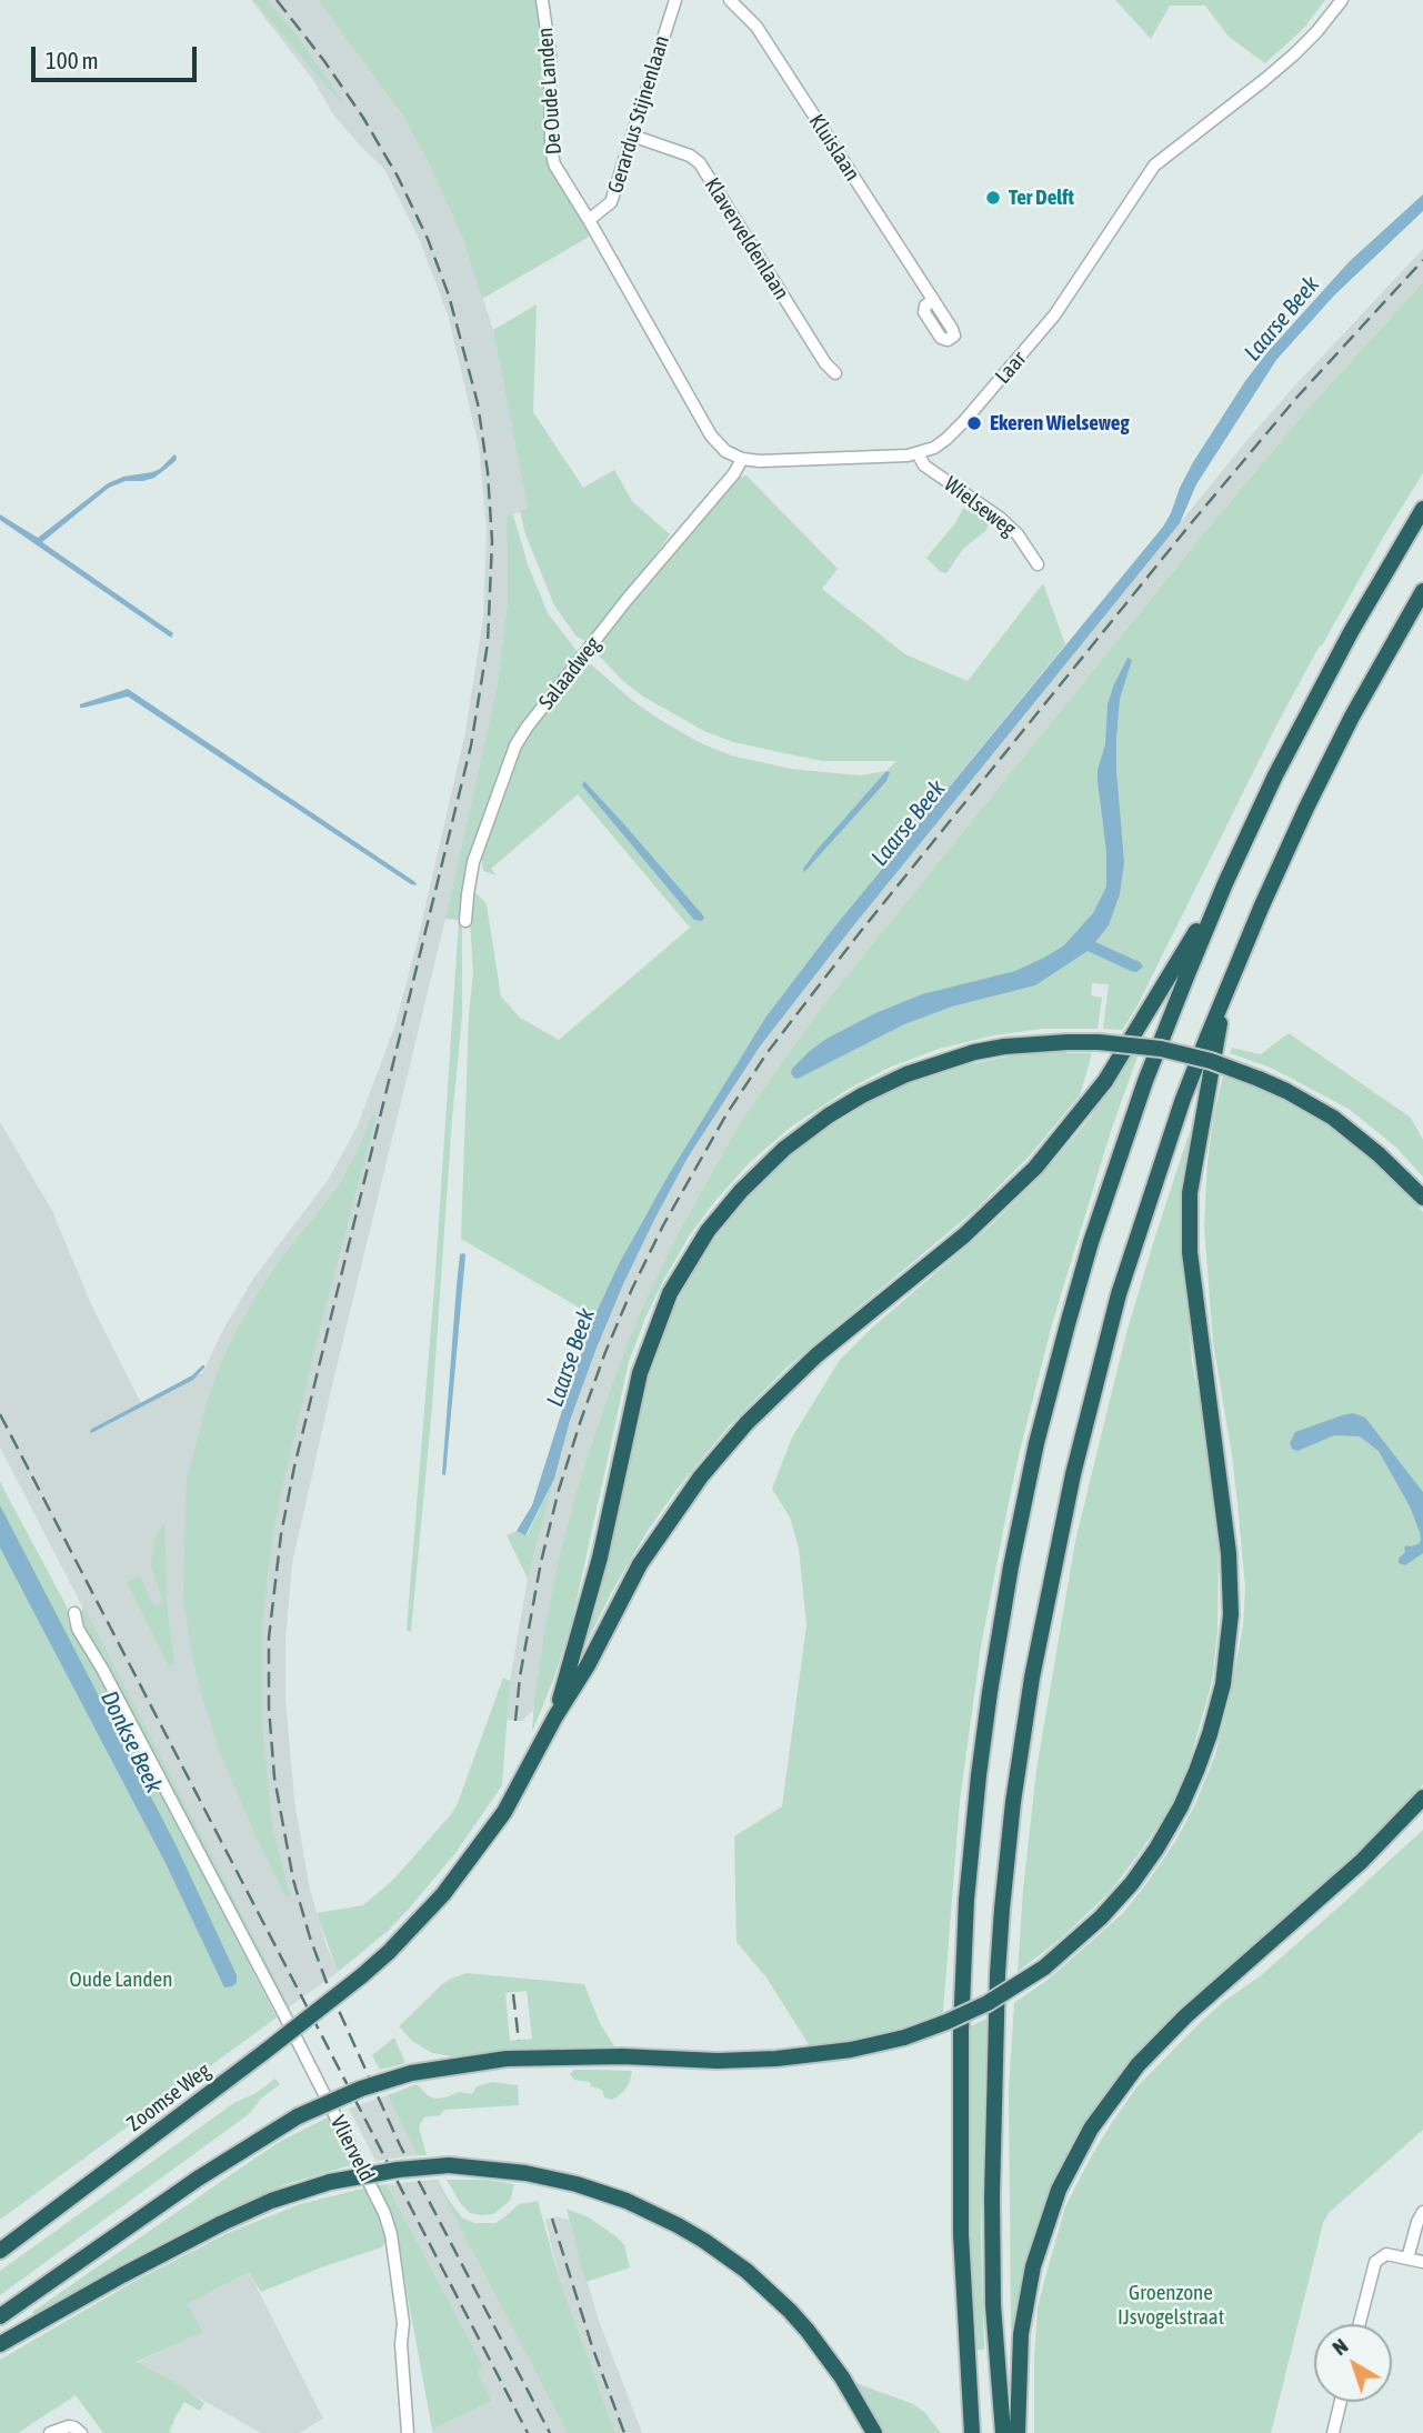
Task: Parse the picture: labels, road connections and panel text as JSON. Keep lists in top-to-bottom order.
{
  "streets": {
    "highway": ["Zoomse Weg"],
    "street": [
      "De Oude Landen",
      "Gerardus Stijnenlaan",
      "Kluislaan",
      "Klaverveldenlaan",
      "Laar",
      "Wielseweg",
      "Salaadweg",
      "Vlierveld"
    ]
  },
  "crossings": [
    ["De Oude Landen", "Gerardus Stijnenlaan"],
    ["Gerardus Stijnenlaan", "Klaverveldenlaan"],
    ["Laar", "Wielseweg"],
    ["Laar", "Salaadweg"]
  ],
  "water": ["Laarse Beek", "Donkse Beek"],
  "parks": ["Oude Landen", "Groenzone IJsvogelstraat"],
  "places": ["Ter Delft", "Ekeren Wielseweg"],
  "scale_bar": "100 m",
  "north": "top left"
}
